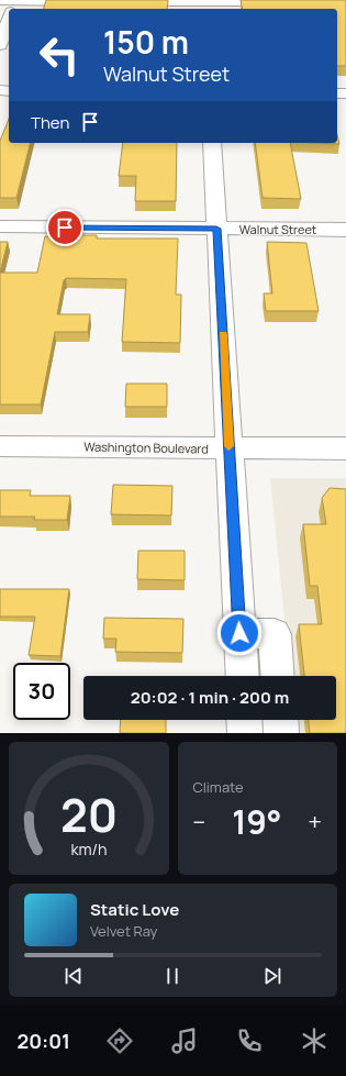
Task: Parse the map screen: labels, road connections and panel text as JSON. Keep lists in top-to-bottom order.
{
  "streets": {
    "street": ["Walnut Street", "Washington Boulevard"]
  },
  "page": {
    "turn": ["150 m", "Walnut Street"],
    "then": "Then",
    "limit": "30",
    "trip": "20:02 · 1 min · 200 m",
    "tile": "Climate",
    "heat": ["−", "19°", "+"],
    "song": ["Static Love", "Velvet Ray"],
    "tabs": "20:01",
    "gauge": ["20", "km/h"]
  }
}
